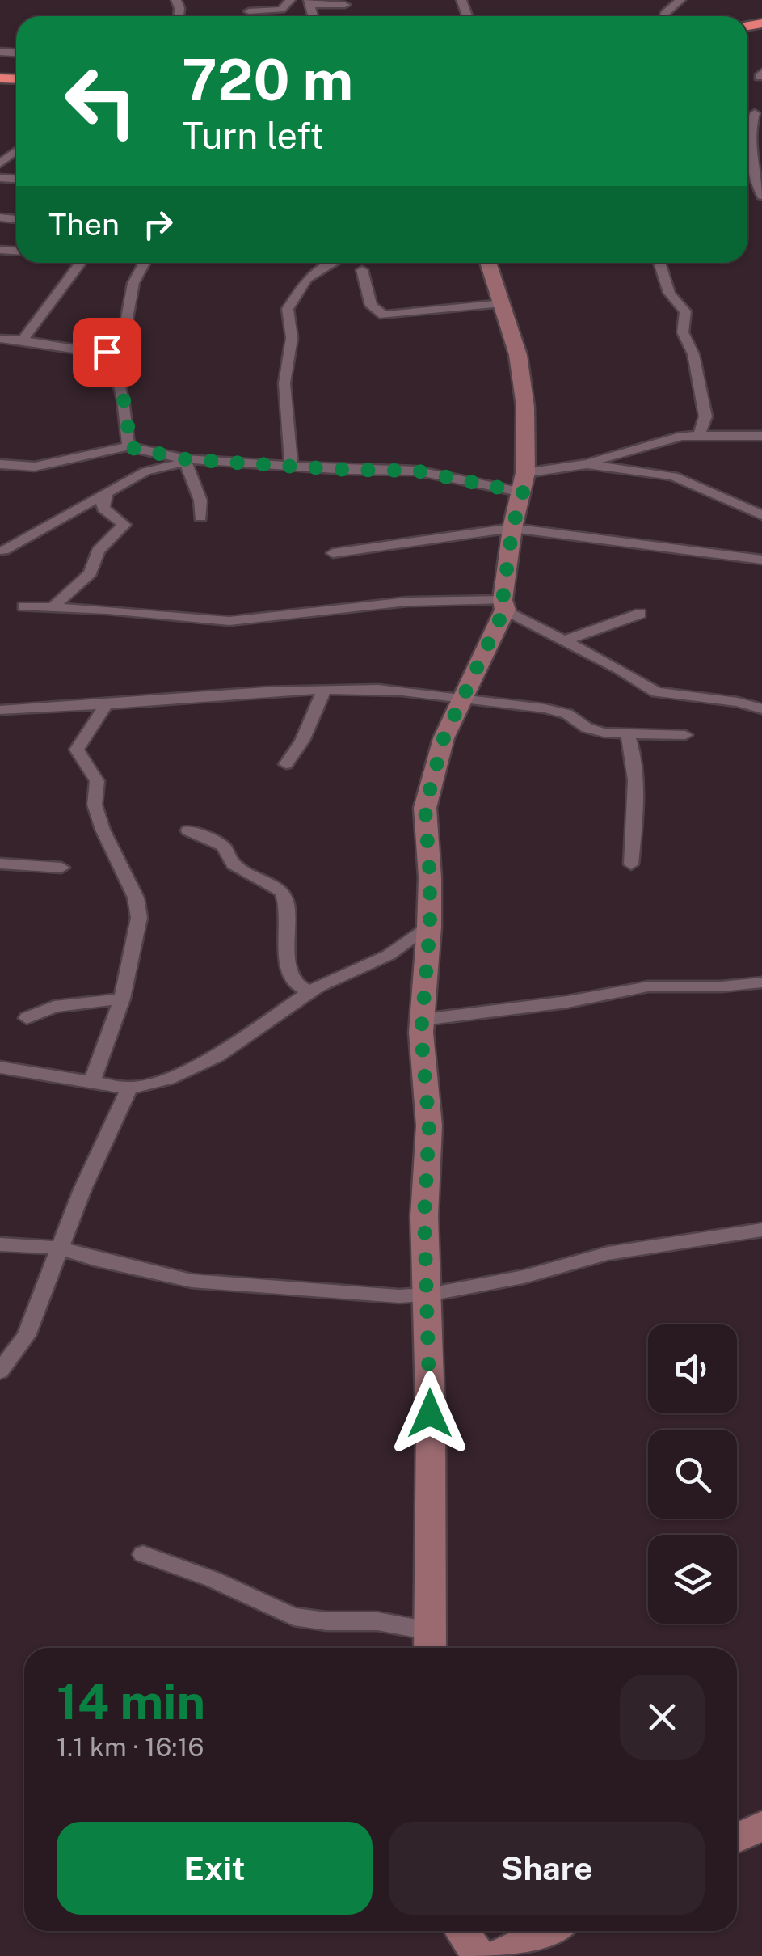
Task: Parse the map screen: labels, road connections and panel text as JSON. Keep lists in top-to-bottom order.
{
  "page": {
    "turn": ["720 m", "Turn left"],
    "then": "Then",
    "heading": ["14 min", "1.1 km · 16:16"],
    "buttons": ["Exit", "Share"]
  }
}
